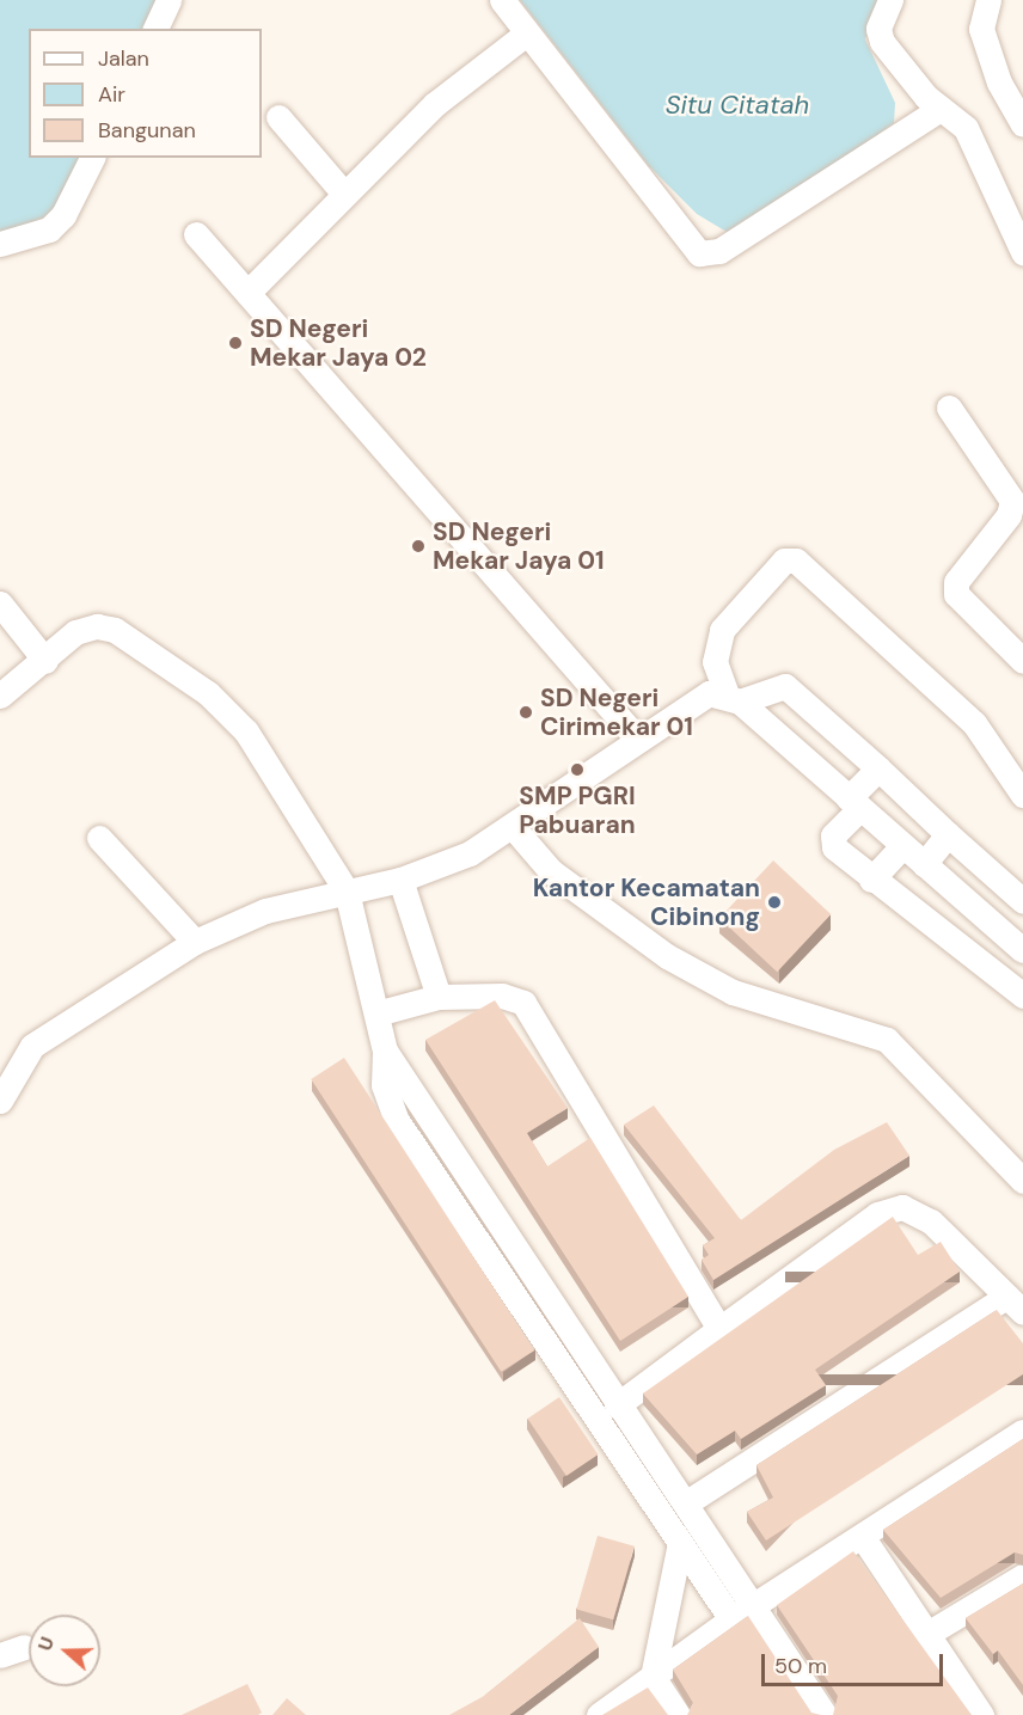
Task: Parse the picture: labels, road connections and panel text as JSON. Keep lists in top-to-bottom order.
{
  "water": ["Situ Citatah"],
  "places": [
    "SD Negeri Mekar Jaya 02",
    "SD Negeri Mekar Jaya 01",
    "SD Negeri Cirimekar 01",
    "SMP PGRI Pabuaran",
    "Kantor Kecamatan Cibinong"
  ],
  "legend": ["Jalan", "Air", "Bangunan"],
  "scale_bar": "50 m",
  "north": "left"
}
